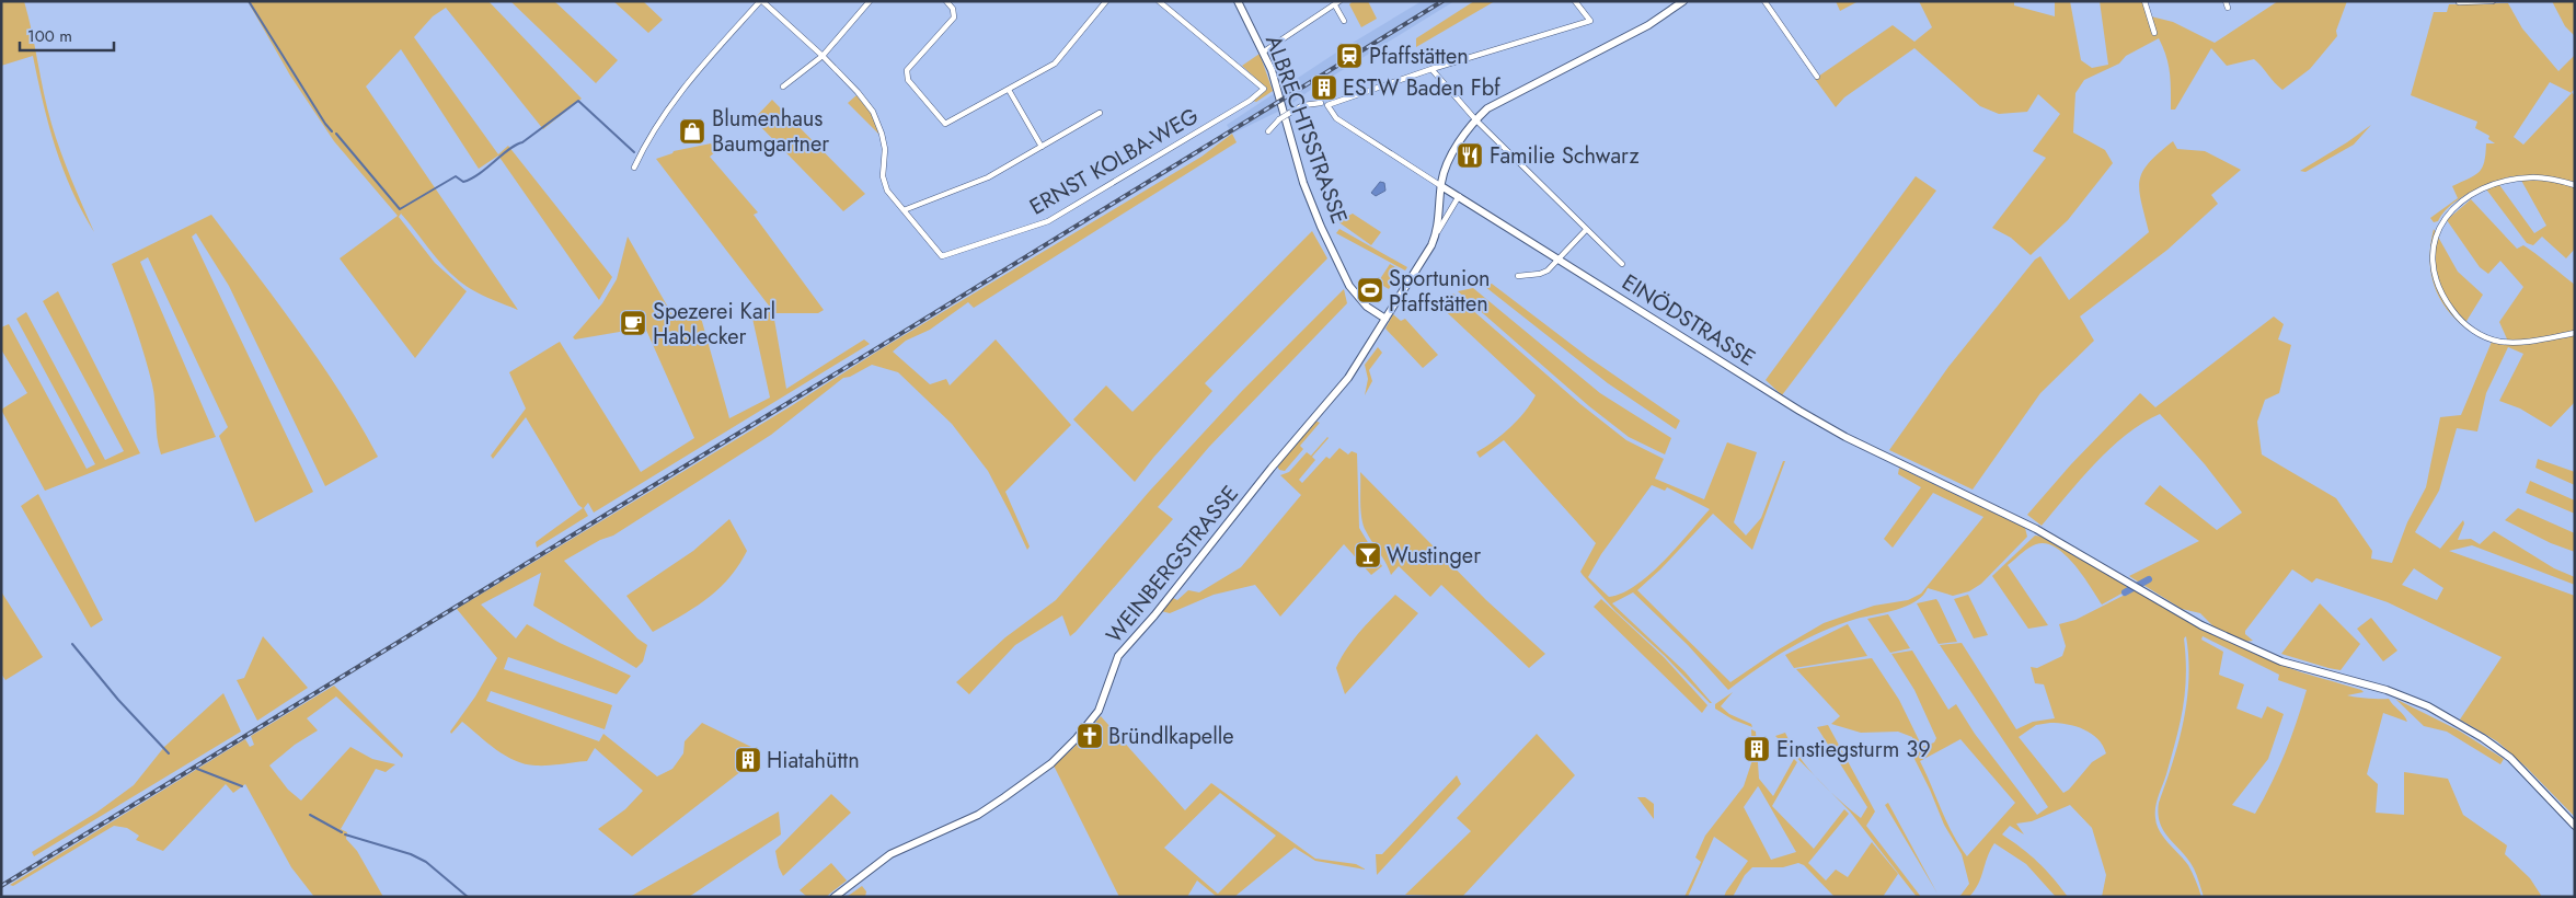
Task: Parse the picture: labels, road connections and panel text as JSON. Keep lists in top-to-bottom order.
{
  "streets": {
    "street": [
      "ALBRECHTSSTRASSE",
      "ERNST KOLBA-WEG",
      "EINÖDSTRASSE",
      "WEINBERGSTRASSE"
    ]
  },
  "crossings": [
    ["ALBRECHTSSTRASSE", "WEINBERGSTRASSE"]
  ],
  "places": {
    "station": ["Pfaffstätten"],
    "building": ["ESTW Baden Fbf", "Einstiegsturm 39", "Hiatahüttn"],
    "shop": ["Blumenhaus Baumgartner"],
    "restaurant": ["Familie Schwarz"],
    "sports": ["Sportunion Pfaffstätten"],
    "cafe": ["Spezerei Karl Hablecker"],
    "bar": ["Wustinger"],
    "church": ["Bründlkapelle"]
  },
  "scale_bar": "100 m"
}
